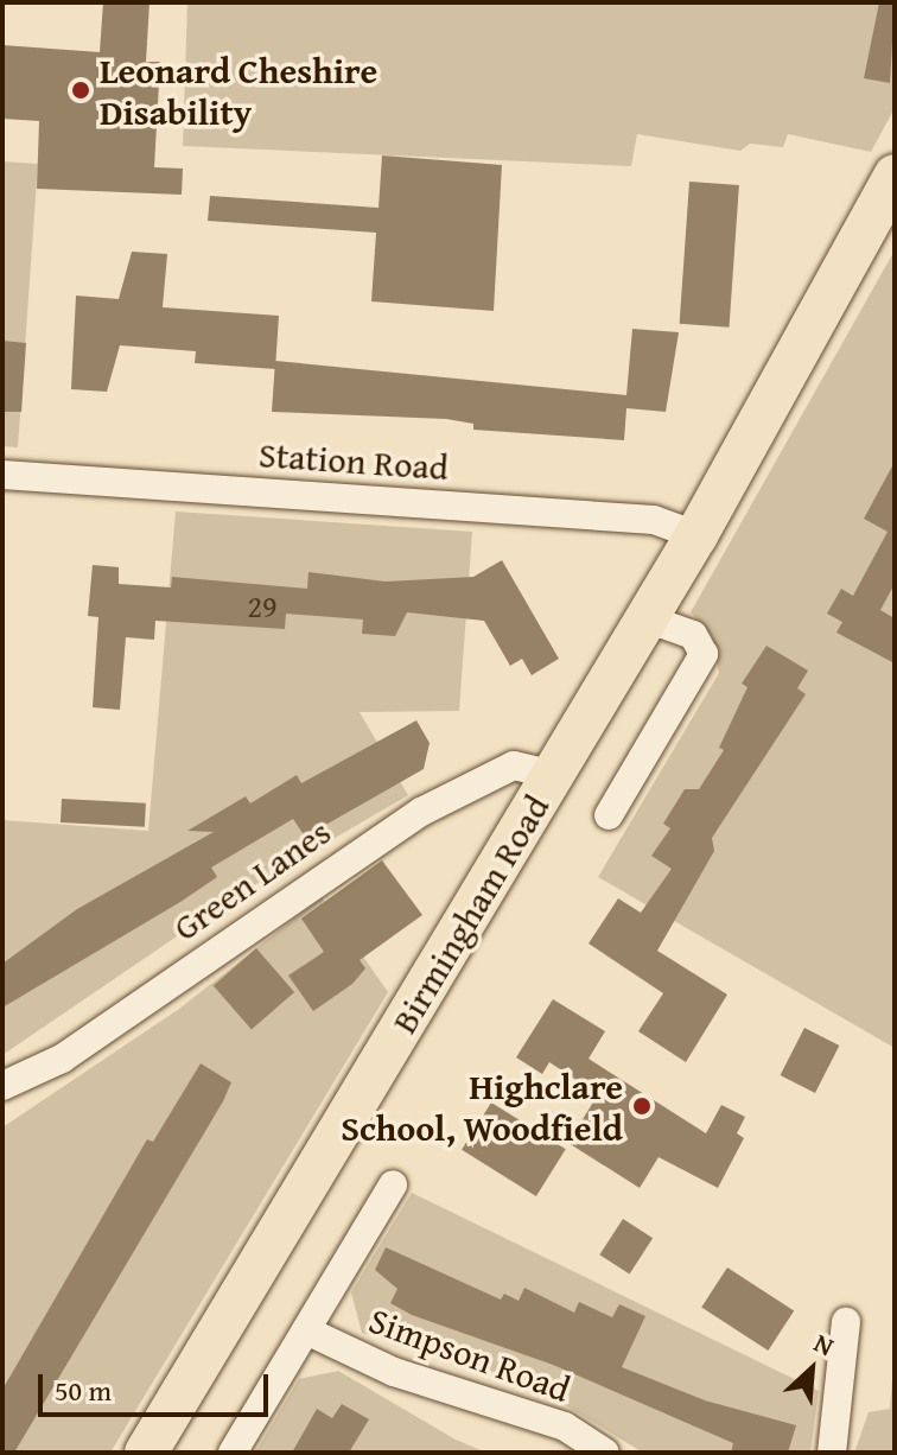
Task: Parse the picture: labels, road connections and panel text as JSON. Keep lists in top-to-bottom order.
{
  "streets": {
    "main road": ["Birmingham Road"],
    "street": ["Station Road", "Green Lanes", "Simpson Road"]
  },
  "crossings": [
    ["Station Road", "Birmingham Road"],
    ["Green Lanes", "Birmingham Road"]
  ],
  "places": ["Leonard Cheshire Disability", "Highclare School, Woodfield"],
  "house_numbers": ["29"],
  "scale_bar": "50 m",
  "north": "top right"
}
